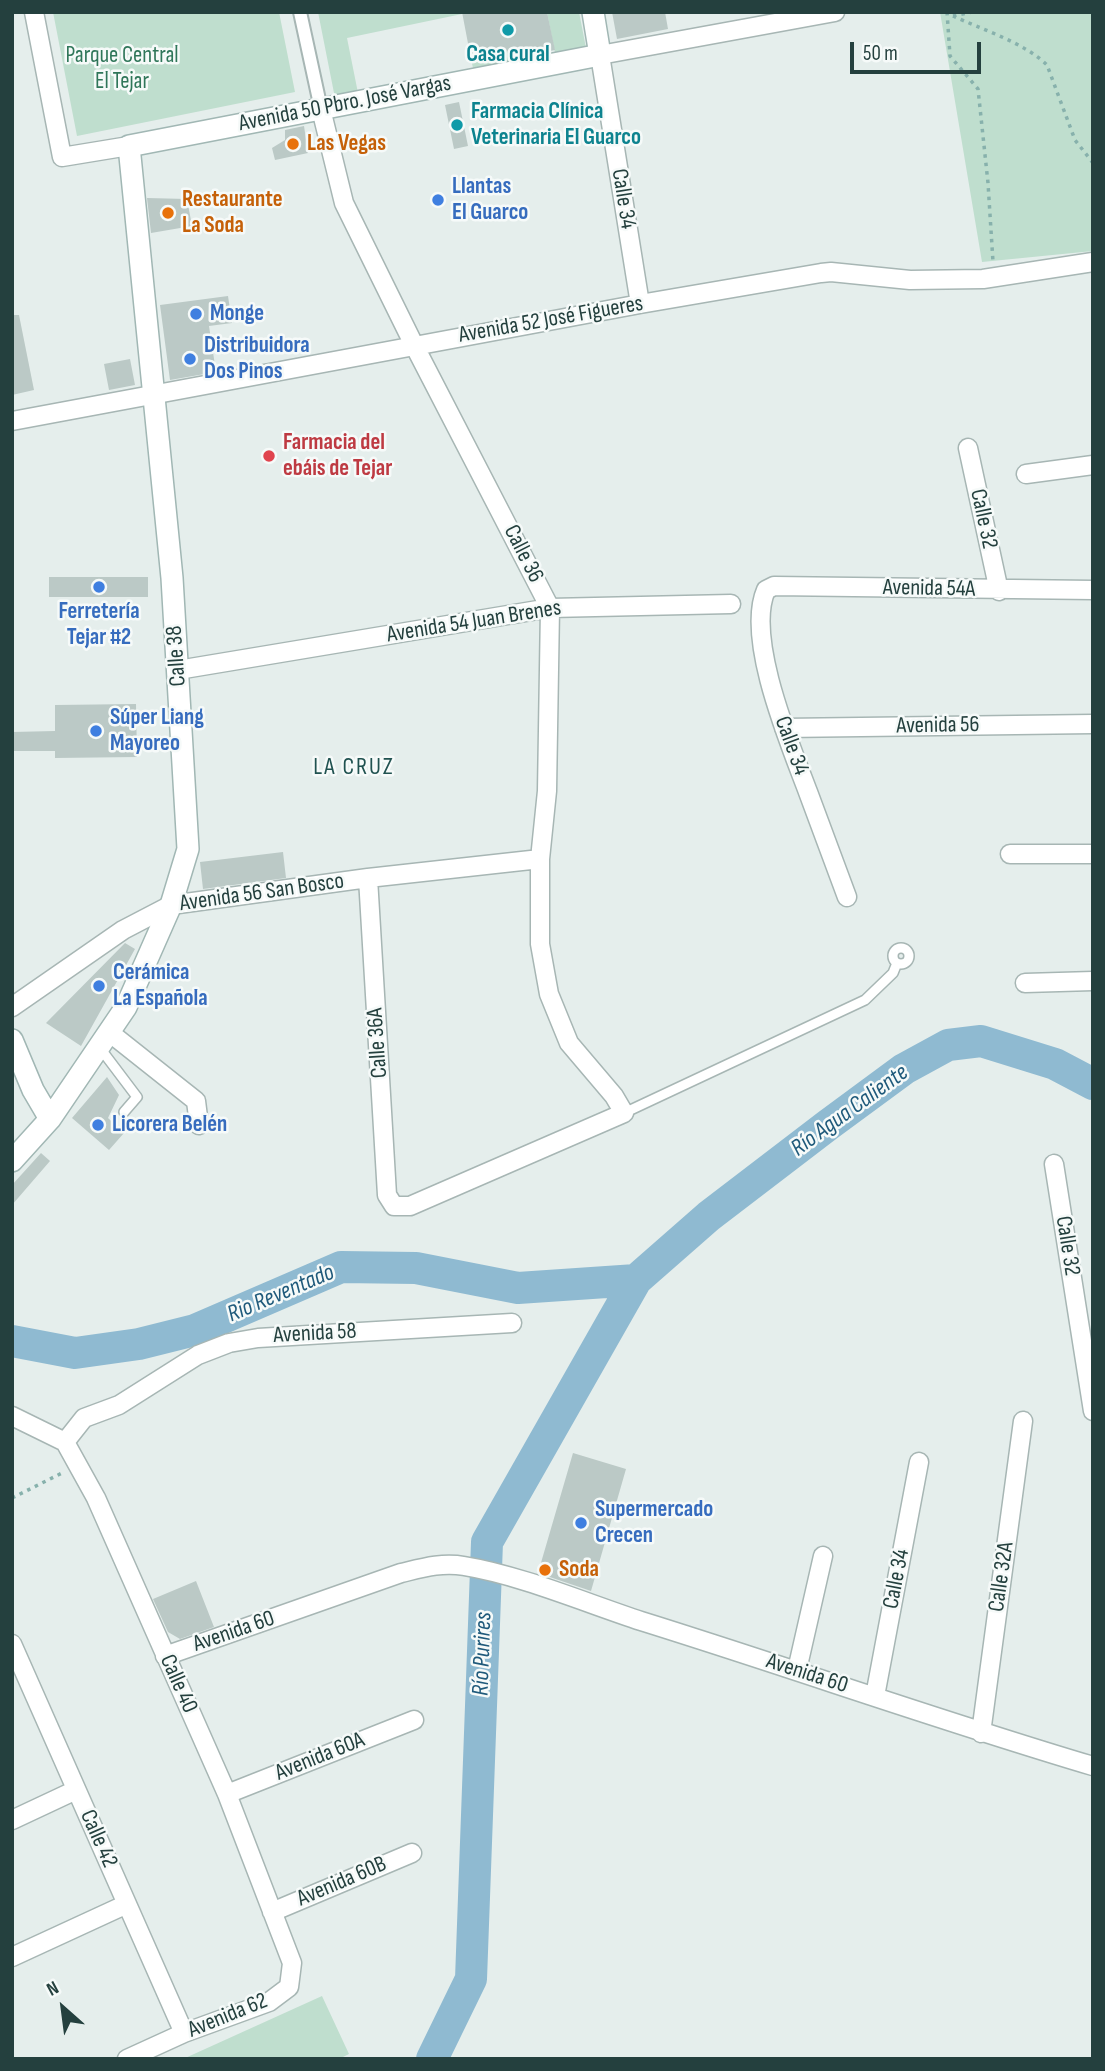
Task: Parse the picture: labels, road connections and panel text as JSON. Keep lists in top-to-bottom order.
{
  "streets": {
    "main road": ["Avenida 50 Pbro. José Vargas", "Calle 34", "Calle 38"],
    "street": [
      "Avenida 52 José Figueres",
      "Calle 32",
      "Calle 36",
      "Avenida 54A",
      "Avenida 54 Juan Brenes",
      "Avenida 56",
      "Avenida 56 San Bosco",
      "Calle 36A",
      "Avenida 58",
      "Calle 32A",
      "Avenida 60",
      "Calle 40",
      "Avenida 60A",
      "Calle 42",
      "Avenida 60B",
      "Avenida 62"
    ]
  },
  "crossings": [
    ["Avenida 50 Pbro. José Vargas", "Calle 34"],
    ["Avenida 50 Pbro. José Vargas", "Calle 36"],
    ["Avenida 50 Pbro. José Vargas", "Calle 38"],
    ["Calle 34", "Avenida 52 José Figueres"],
    ["Calle 34", "Avenida 54A"],
    ["Calle 34", "Avenida 56"],
    ["Calle 34", "Avenida 60"],
    ["Avenida 52 José Figueres", "Calle 36"],
    ["Avenida 52 José Figueres", "Calle 38"],
    ["Calle 32", "Avenida 54A"],
    ["Calle 36", "Avenida 54 Juan Brenes"],
    ["Calle 36", "Avenida 56 San Bosco"],
    ["Calle 36", "Calle 36A"],
    ["Avenida 54 Juan Brenes", "Calle 38"],
    ["Calle 38", "Avenida 56 San Bosco"],
    ["Avenida 56 San Bosco", "Calle 36A"],
    ["Avenida 58", "Calle 40"],
    ["Calle 32A", "Avenida 60"],
    ["Avenida 60", "Calle 40"],
    ["Calle 40", "Avenida 60A"],
    ["Calle 40", "Avenida 60B"],
    ["Calle 40", "Avenida 62"],
    ["Calle 42", "Avenida 62"]
  ],
  "districts": ["LA CRUZ"],
  "water": ["Río Agua Caliente", "Rio Reventado", "Río Purires"],
  "parks": ["Parque Central El Tejar"],
  "places": [
    "Casa cural",
    "Farmacia Clínica Veterinaria El Guarco",
    "Las Vegas",
    "Llantas El Guarco",
    "Restaurante La Soda",
    "Monge",
    "Distribuidora Dos Pinos",
    "Farmacia del ebáis de Tejar",
    "Ferretería Tejar #2",
    "Súper Liang Mayoreo",
    "Cerámica La Española",
    "Licorera Belén",
    "Supermercado Crecen",
    "Soda"
  ],
  "scale_bar": "50 m",
  "north": "top left"
}
